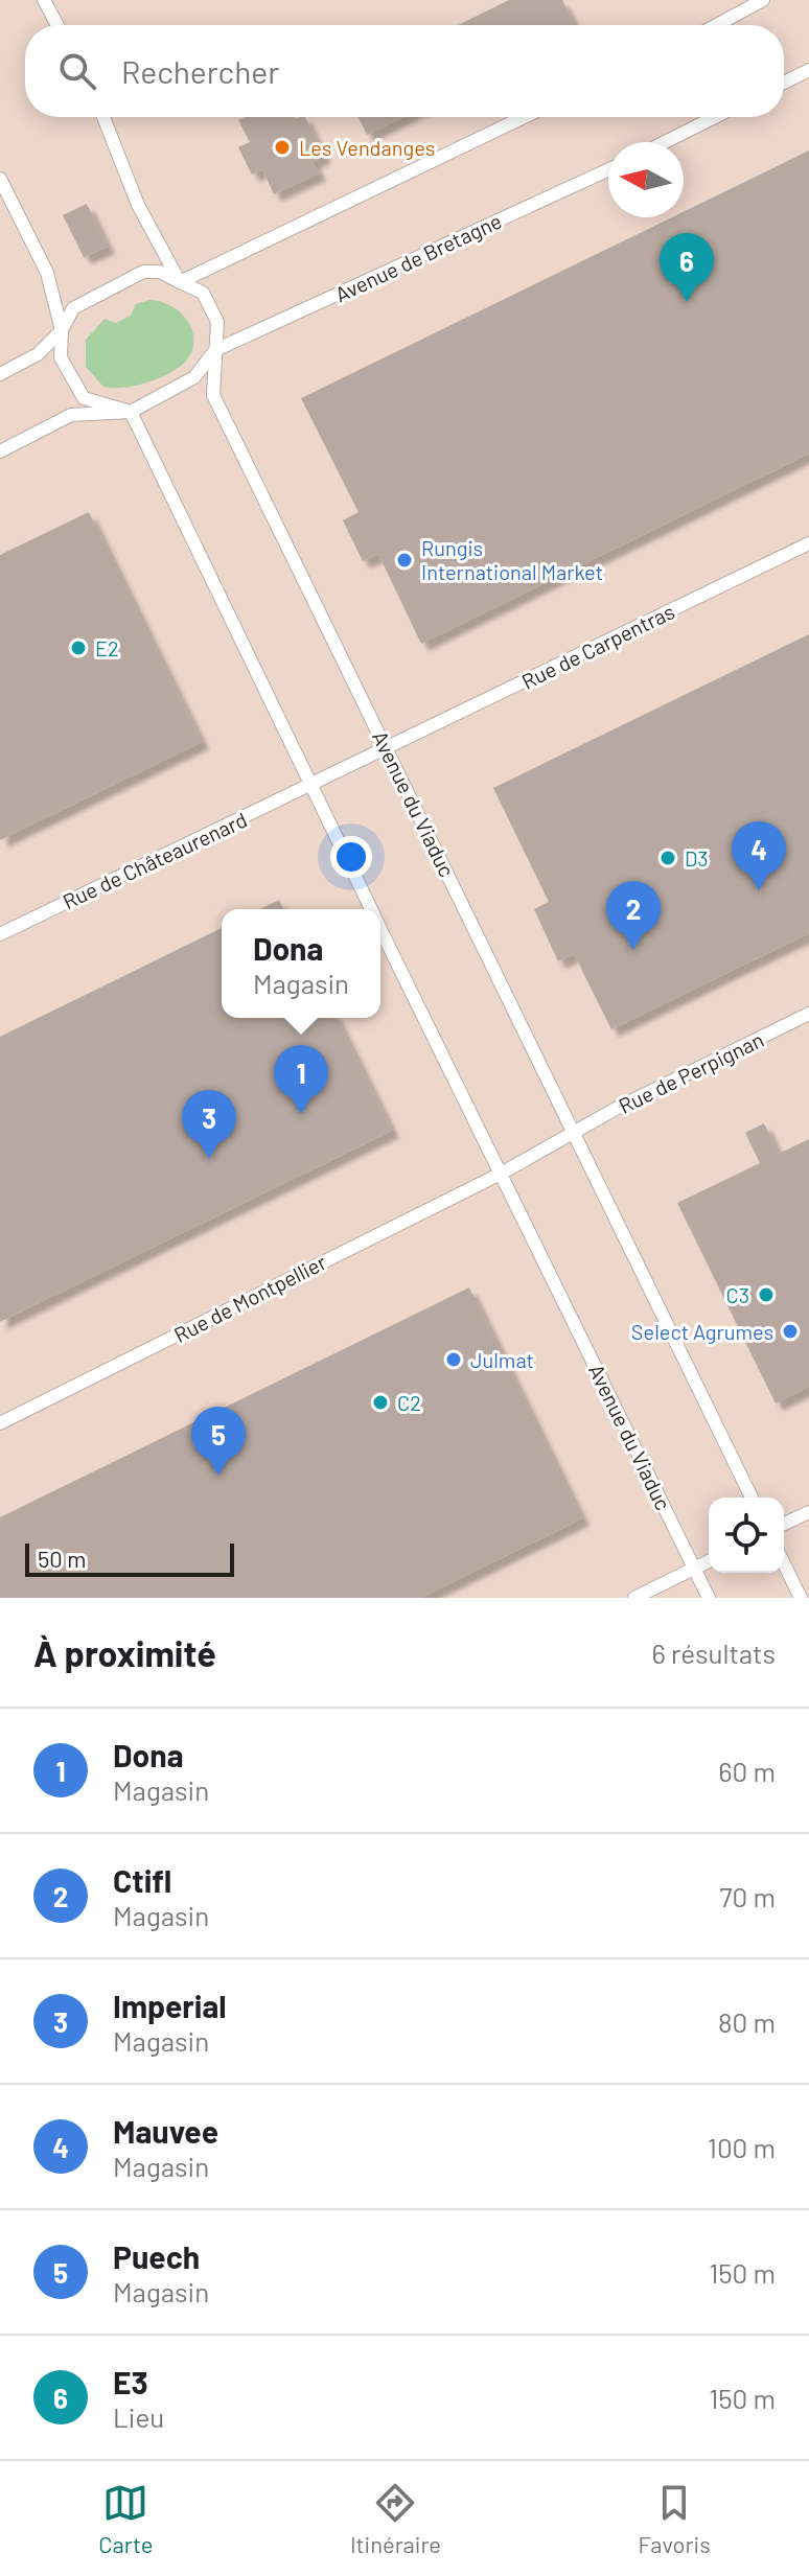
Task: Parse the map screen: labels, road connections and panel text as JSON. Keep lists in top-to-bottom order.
{
  "streets": {
    "lane": [
      "Avenue de Bretagne",
      "Rue de Carpentras",
      "Avenue du Viaduc",
      "Rue de Châteaurenard",
      "Rue de Perpignan",
      "Rue de Montpellier"
    ]
  },
  "crossings": [
    ["Avenue de Bretagne", "Avenue du Viaduc"],
    ["Rue de Carpentras", "Avenue du Viaduc"],
    ["Rue de Carpentras", "Rue de Châteaurenard"],
    ["Avenue du Viaduc", "Rue de Châteaurenard"],
    ["Avenue du Viaduc", "Rue de Perpignan"],
    ["Avenue du Viaduc", "Rue de Montpellier"],
    ["Rue de Perpignan", "Rue de Montpellier"]
  ],
  "places": [
    "Les Vendanges",
    "Rungis International Market",
    "E2",
    "D3",
    "C3",
    "Select Agrumes",
    "Julmat",
    "C2"
  ],
  "scale_bar": "50 m",
  "north": "left",
  "page": {
    "search": "Rechercher",
    "pins": [
      "6",
      "4",
      "2",
      "1",
      "3",
      "5"
    ],
    "popup": ["Dona", "Magasin"],
    "scale": "50 m",
    "heading": ["À proximité", "6 résultats"],
    "list": [
      {
        "mark": "1",
        "name": "Dona",
        "note": "Magasin",
        "value": "60 m"
      },
      {
        "mark": "2",
        "name": "Ctifl",
        "note": "Magasin",
        "value": "70 m"
      },
      {
        "mark": "3",
        "name": "Imperial",
        "note": "Magasin",
        "value": "80 m"
      },
      {
        "mark": "4",
        "name": "Mauvee",
        "note": "Magasin",
        "value": "100 m"
      },
      {
        "mark": "5",
        "name": "Puech",
        "note": "Magasin",
        "value": "150 m"
      },
      {
        "mark": "6",
        "name": "E3",
        "note": "Lieu",
        "value": "150 m"
      }
    ],
    "nav": ["Carte", "Itinéraire", "Favoris"]
  }
}
